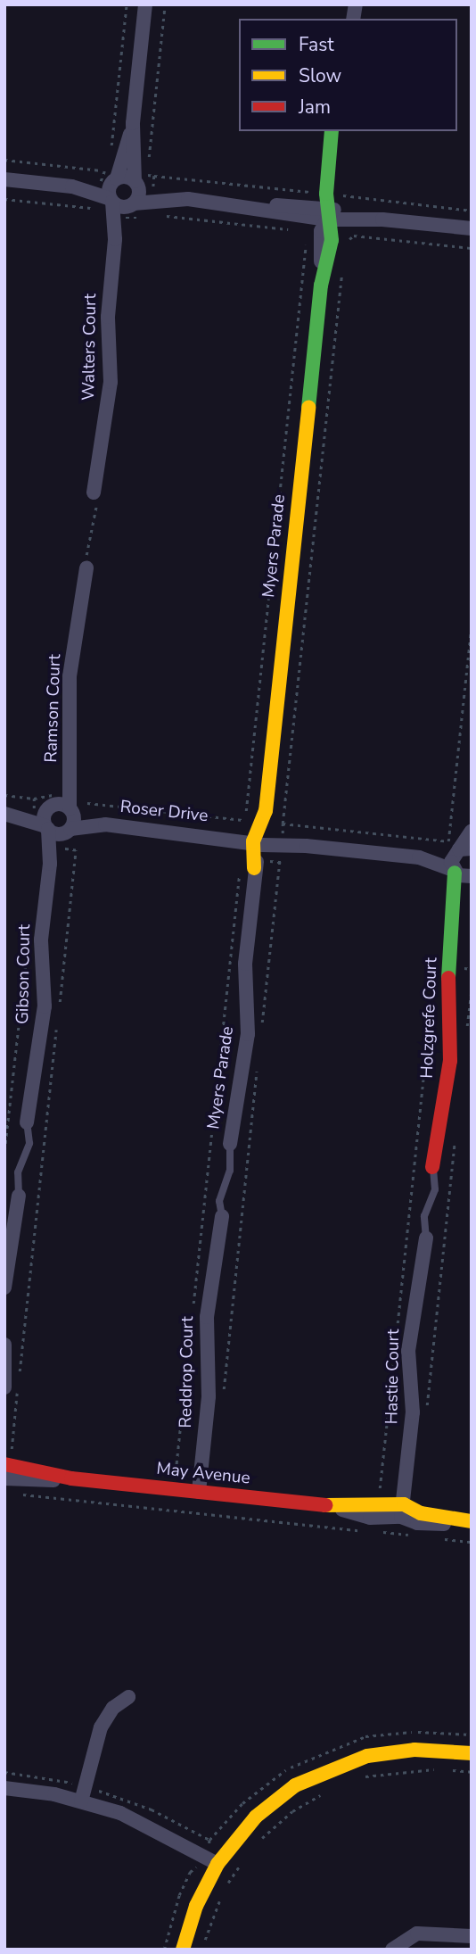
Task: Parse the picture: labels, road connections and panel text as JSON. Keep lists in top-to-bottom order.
{
  "streets": {
    "street": [
      "Walters Court",
      "Myers Parade",
      "Ramson Court",
      "Roser Drive",
      "Gibson Court",
      "Holzgrefe Court",
      "Reddrop Court",
      "Hastie Court",
      "May Avenue"
    ]
  },
  "crossings": [
    ["Myers Parade", "Roser Drive"],
    ["Ramson Court", "Roser Drive"],
    ["Ramson Court", "Gibson Court"],
    ["Roser Drive", "Gibson Court"],
    ["Reddrop Court", "May Avenue"],
    ["Hastie Court", "May Avenue"]
  ],
  "legend": ["Fast", "Slow", "Jam"]
}
